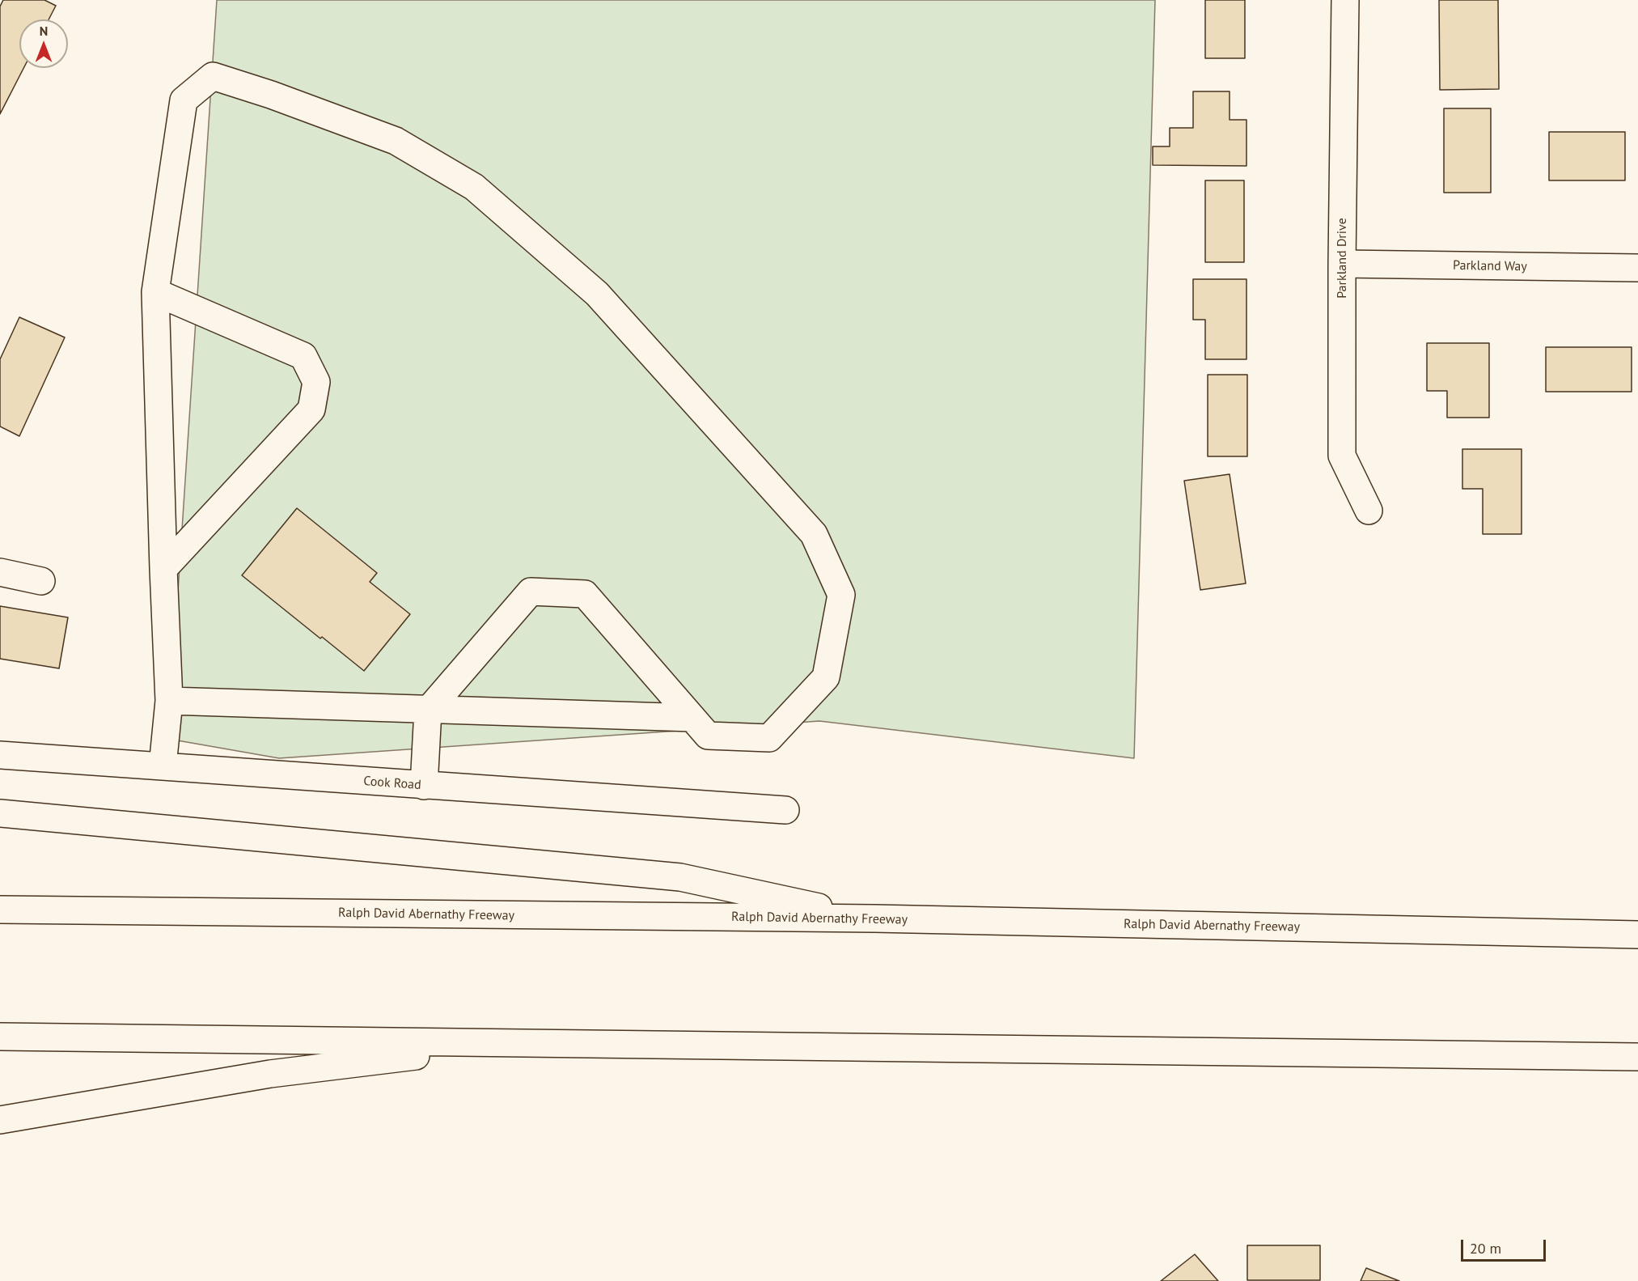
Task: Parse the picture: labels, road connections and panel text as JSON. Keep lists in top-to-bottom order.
{
  "streets": {
    "main road": [
      "Parkland Drive",
      "Parkland Way",
      "Cook Road",
      "Ralph David Abernathy Freeway"
    ]
  },
  "crossings": [
    ["Parkland Drive", "Parkland Way"]
  ],
  "scale_bar": "20 m",
  "north": "top"
}
